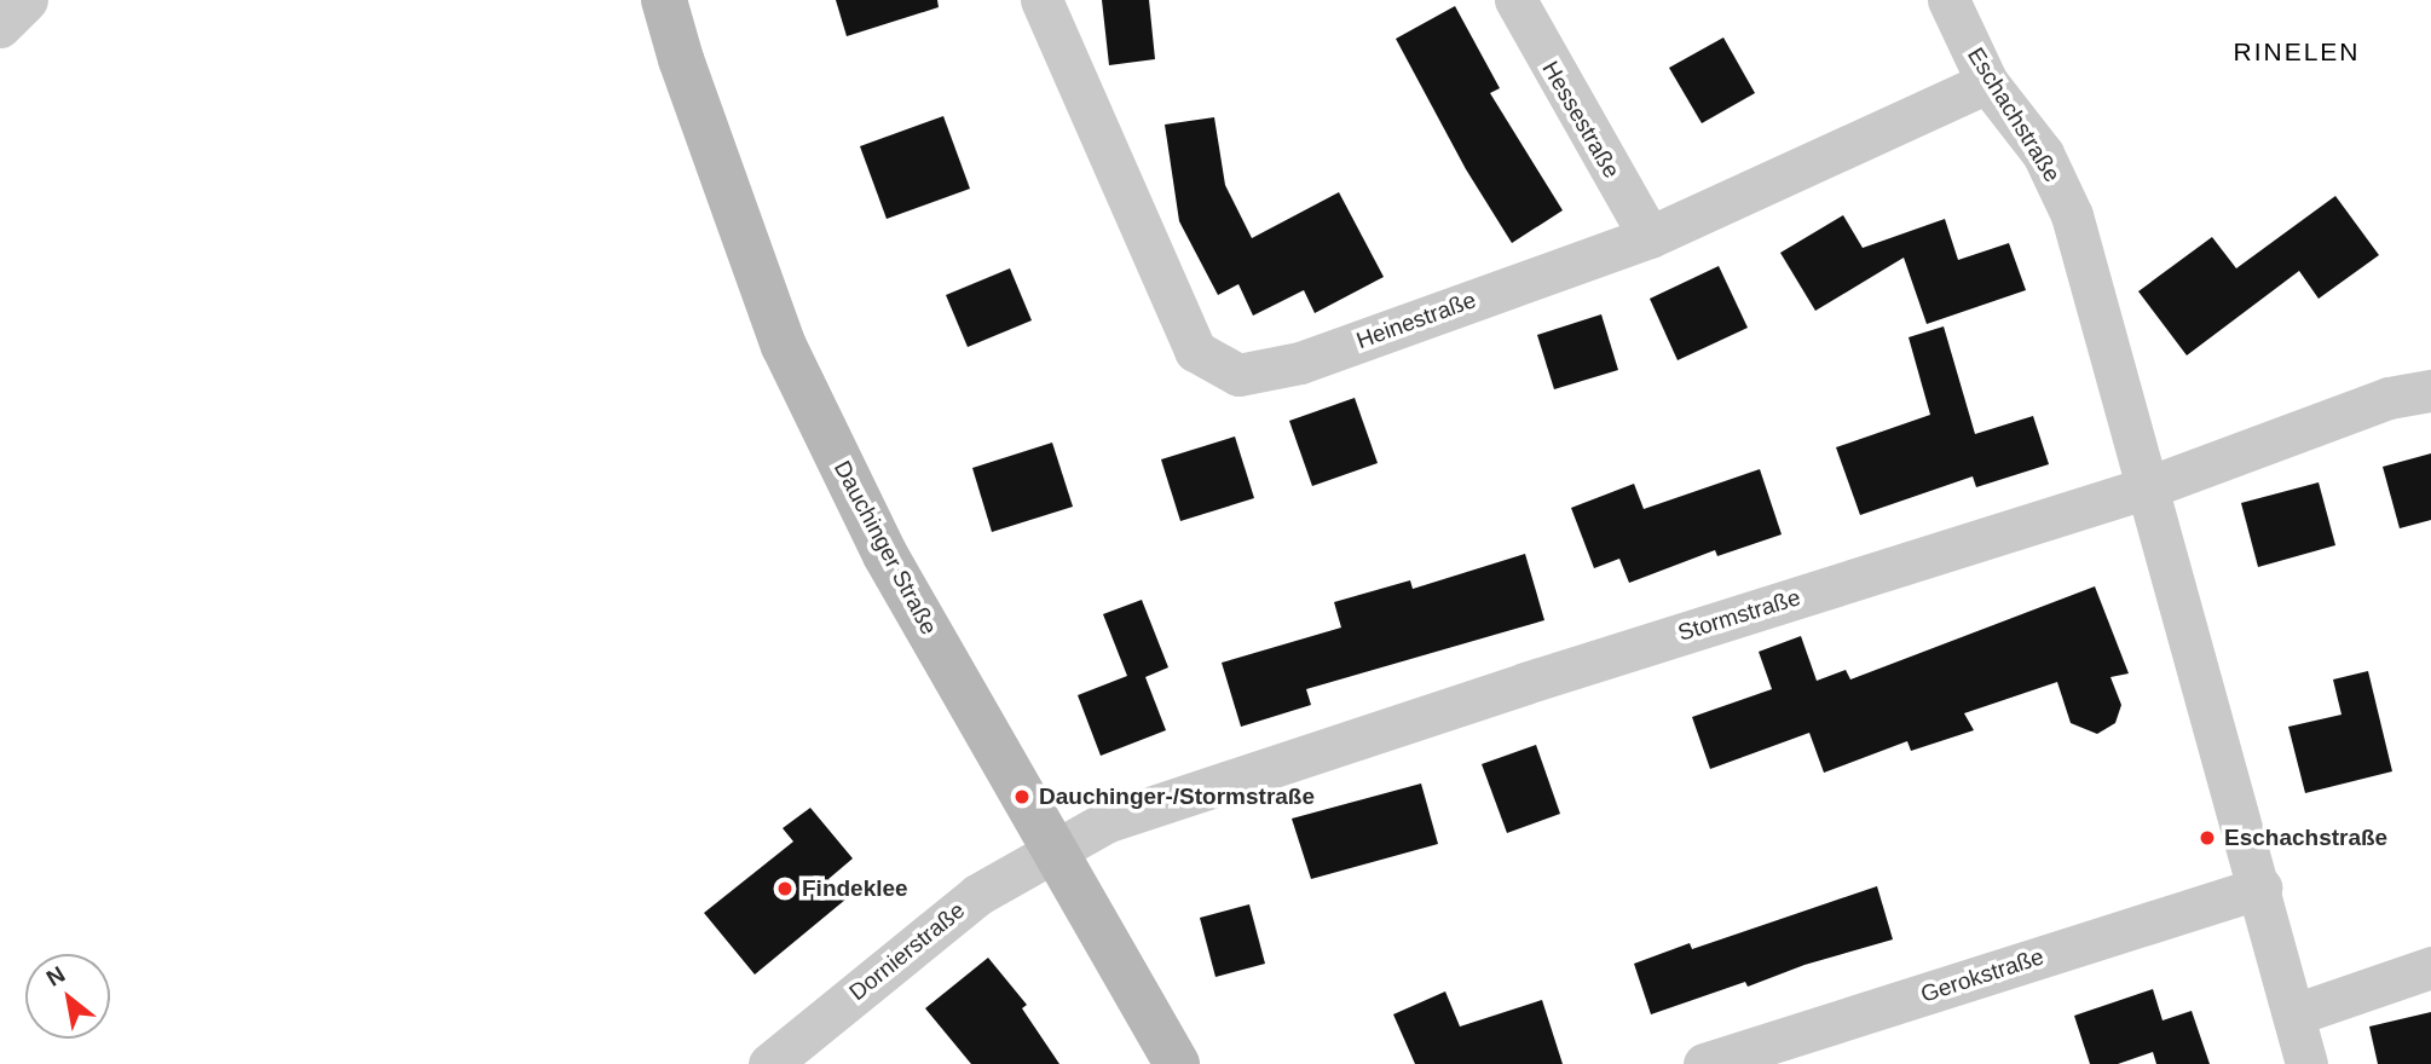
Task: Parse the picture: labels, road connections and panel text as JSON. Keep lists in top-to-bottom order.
{
  "streets": {
    "main road": ["Dauchinger Straße"],
    "street": [
      "Eschachstraße",
      "Hessestraße",
      "Heinestraße",
      "Stormstraße",
      "Dornierstraße",
      "Gerokstraße"
    ]
  },
  "crossings": [
    ["Eschachstraße", "Heinestraße"],
    ["Eschachstraße", "Stormstraße"],
    ["Eschachstraße", "Gerokstraße"],
    ["Hessestraße", "Heinestraße"],
    ["Dauchinger Straße", "Stormstraße"],
    ["Dauchinger Straße", "Dornierstraße"],
    ["Stormstraße", "Dornierstraße"]
  ],
  "districts": ["RINELEN"],
  "places": ["Dauchinger-/Stormstraße", "Eschachstraße", "Findeklee"],
  "north": "top left"
}
